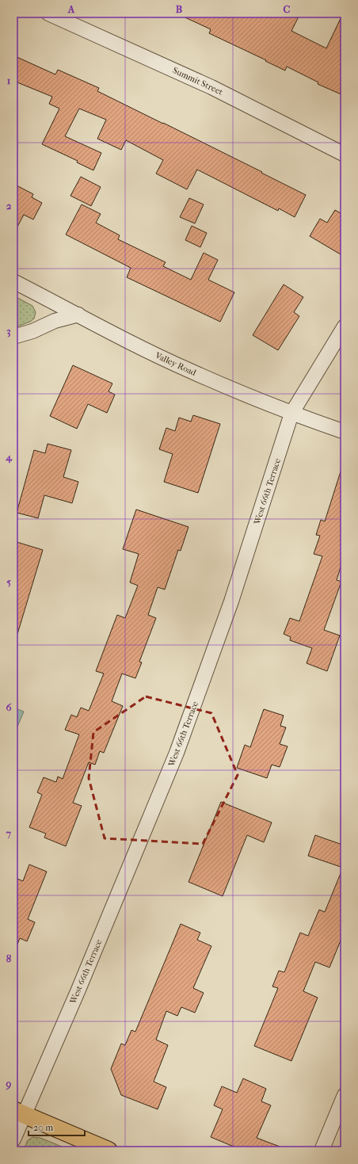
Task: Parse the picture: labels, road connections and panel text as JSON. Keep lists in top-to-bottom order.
{
  "streets": {
    "street": ["Summit Street", "Valley Road", "West 66th Terrace"]
  },
  "crossings": [
    ["Valley Road", "West 66th Terrace"]
  ],
  "scale_bar": "20 m",
  "grid": {
    "columns": ["A", "B", "C"],
    "rows": [
      "1",
      "2",
      "3",
      "4",
      "5",
      "6",
      "7",
      "8",
      "9"
    ]
  }
}
